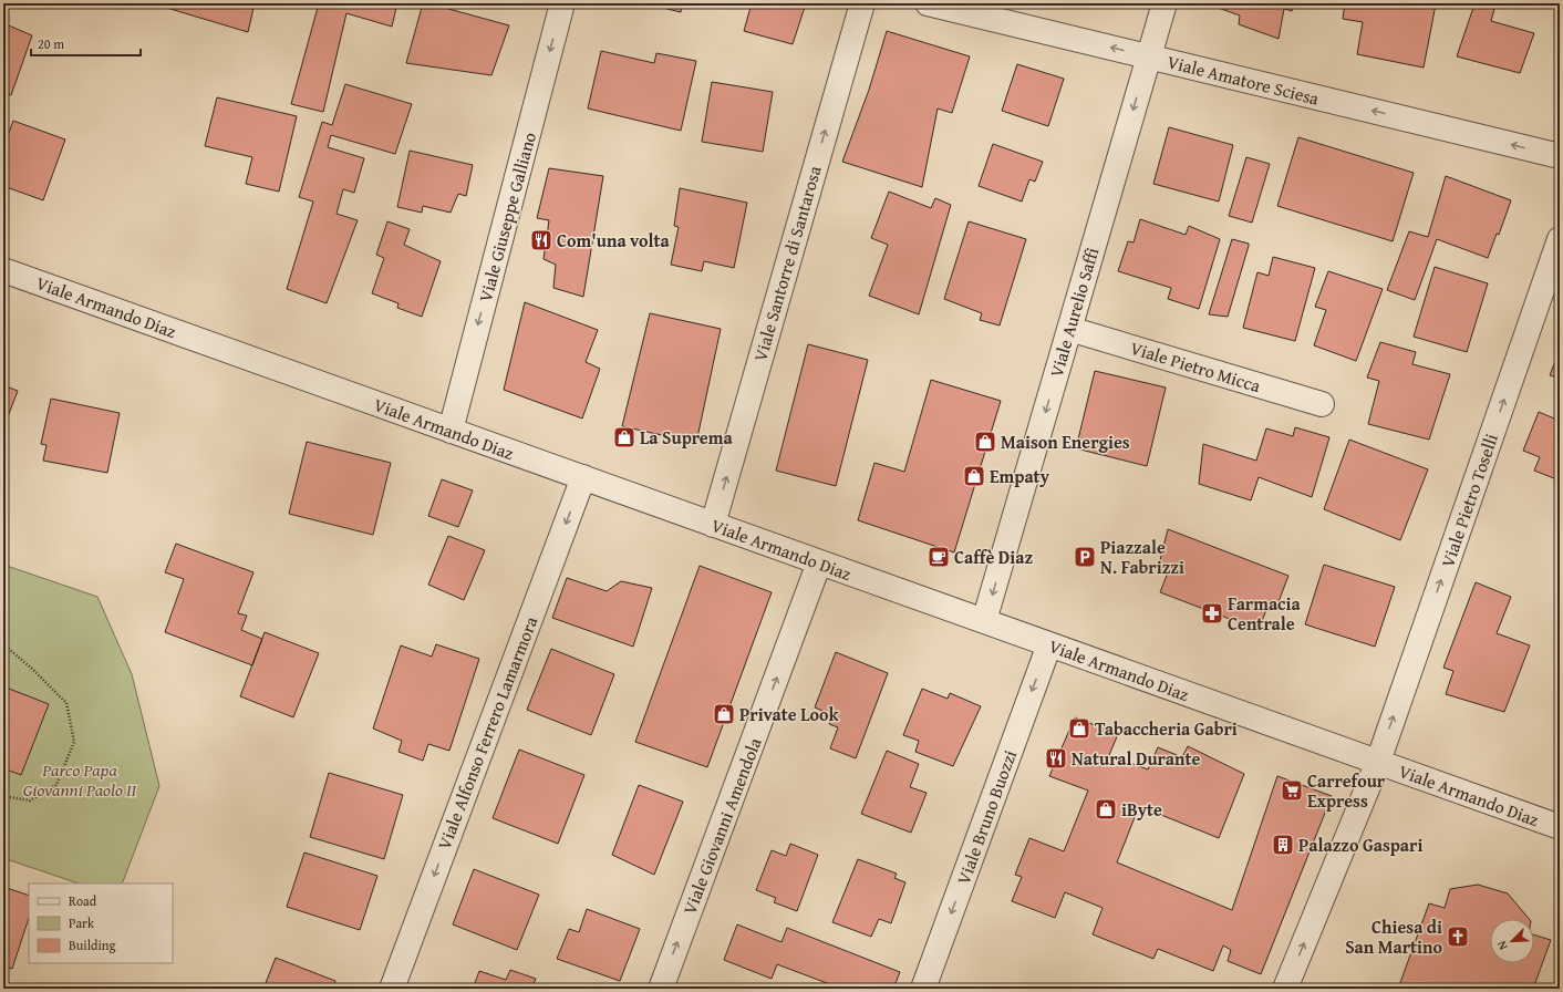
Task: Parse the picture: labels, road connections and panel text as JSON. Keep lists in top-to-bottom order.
{
  "streets": {
    "street": [
      "Viale Amatore Sciesa",
      "Viale Giuseppe Galliano",
      "Viale Santorre di Santarosa",
      "Viale Armando Diaz",
      "Viale Aurelio Saffi",
      "Viale Pietro Micca",
      "Viale Pietro Toselli",
      "Viale Alfonso Ferrero Lamarmora",
      "Viale Bruno Buozzi",
      "Viale Giovanni Amendola"
    ]
  },
  "crossings": [
    ["Viale Amatore Sciesa", "Viale Aurelio Saffi"],
    ["Viale Giuseppe Galliano", "Viale Armando Diaz"],
    ["Viale Santorre di Santarosa", "Viale Armando Diaz"],
    ["Viale Armando Diaz", "Viale Aurelio Saffi"],
    ["Viale Armando Diaz", "Viale Pietro Toselli"],
    ["Viale Armando Diaz", "Viale Alfonso Ferrero Lamarmora"],
    ["Viale Armando Diaz", "Viale Bruno Buozzi"],
    ["Viale Armando Diaz", "Viale Giovanni Amendola"],
    ["Viale Aurelio Saffi", "Viale Pietro Micca"]
  ],
  "one_way": [
    "Viale Amatore Sciesa",
    "Viale Giuseppe Galliano",
    "Viale Santorre di Santarosa",
    "Viale Aurelio Saffi",
    "Viale Pietro Toselli",
    "Viale Alfonso Ferrero Lamarmora",
    "Viale Bruno Buozzi",
    "Viale Giovanni Amendola"
  ],
  "parks": ["Parco Papa Giovanni Paolo II"],
  "places": {
    "restaurant": ["Com'una volta", "Natural Durante"],
    "shop": [
      "La Suprema",
      "Maison Energies",
      "Empaty",
      "Private Look",
      "Tabaccheria Gabri",
      "iByte"
    ],
    "cafe": ["Caffè Diaz"],
    "parking": ["Piazzale N. Fabrizzi"],
    "pharmacy": ["Farmacia Centrale"],
    "supermarket": ["Carrefour Express"],
    "building": ["Palazzo Gaspari"],
    "church": ["Chiesa di San Martino"]
  },
  "legend": ["Road", "Park", "Building"],
  "scale_bar": "20 m",
  "north": "bottom left"
}
